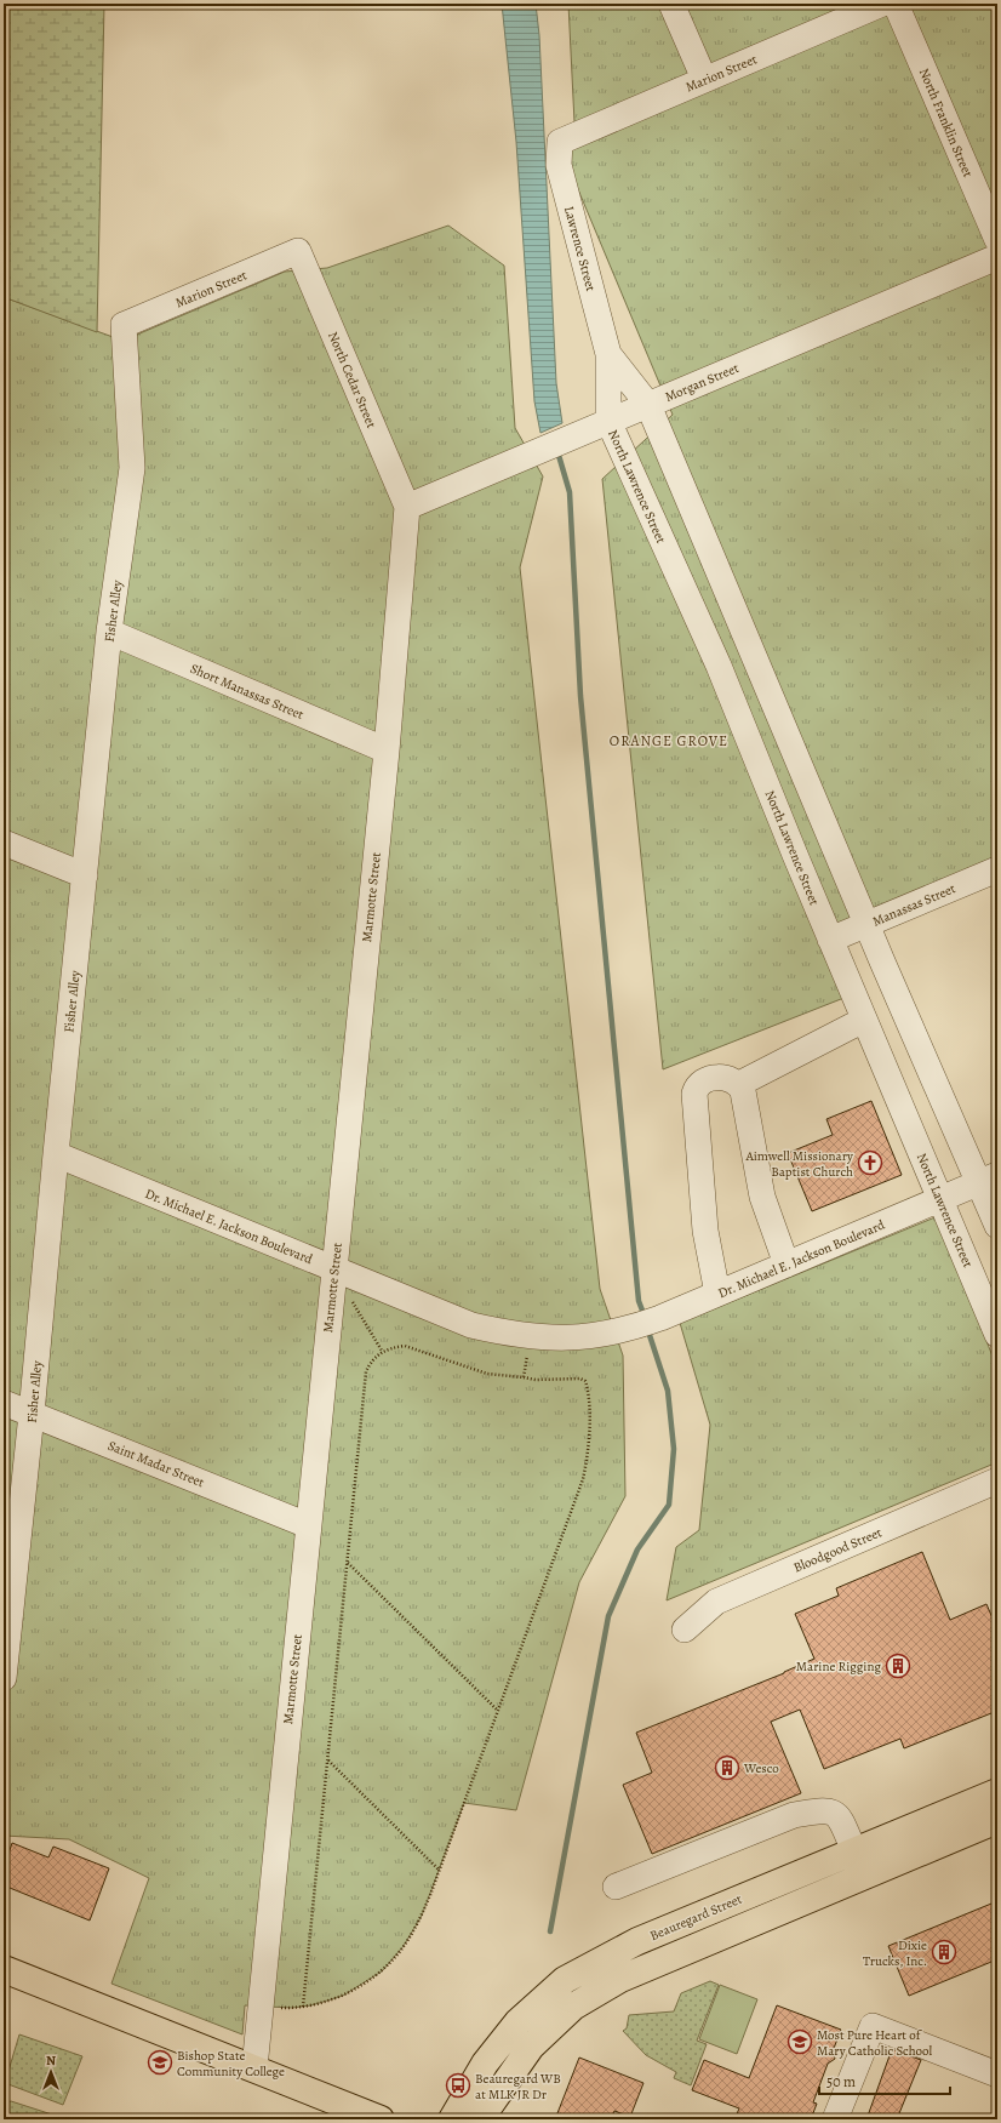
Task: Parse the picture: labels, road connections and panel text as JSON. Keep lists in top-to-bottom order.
{
  "streets": {
    "main road": ["Beauregard Street"],
    "street": [
      "Marion Street",
      "North Franklin Street",
      "Lawrence Street",
      "North Cedar Street",
      "Morgan Street",
      "North Lawrence Street",
      "Fisher Alley",
      "Short Manassas Street",
      "Marmotte Street",
      "Manassas Street",
      "Dr. Michael E. Jackson Boulevard",
      "Saint Madar Street",
      "Bloodgood Street"
    ]
  },
  "crossings": [
    ["Marion Street", "Lawrence Street"],
    ["Marion Street", "North Cedar Street"],
    ["Marion Street", "Fisher Alley"],
    ["Lawrence Street", "North Lawrence Street"],
    ["North Cedar Street", "Morgan Street"],
    ["North Cedar Street", "Marmotte Street"],
    ["Morgan Street", "North Lawrence Street"],
    ["Morgan Street", "Marmotte Street"],
    ["North Lawrence Street", "Manassas Street"],
    ["North Lawrence Street", "Dr. Michael E. Jackson Boulevard"],
    ["Fisher Alley", "Short Manassas Street"],
    ["Fisher Alley", "Dr. Michael E. Jackson Boulevard"],
    ["Fisher Alley", "Saint Madar Street"],
    ["Short Manassas Street", "Marmotte Street"],
    ["Marmotte Street", "Dr. Michael E. Jackson Boulevard"],
    ["Marmotte Street", "Saint Madar Street"]
  ],
  "districts": ["ORANGE GROVE"],
  "places": {
    "church": ["Aimwell Missionary Baptist Church"],
    "building": ["Marine Rigging", "Wesco", "Dixie Trucks, Inc."],
    "school or university": ["Most Pure Heart of Mary Catholic School", "Bishop State Community College"],
    "bus stop": ["Beauregard WB at MLK JR Dr"]
  },
  "scale_bar": "50 m",
  "north": "top"
}
